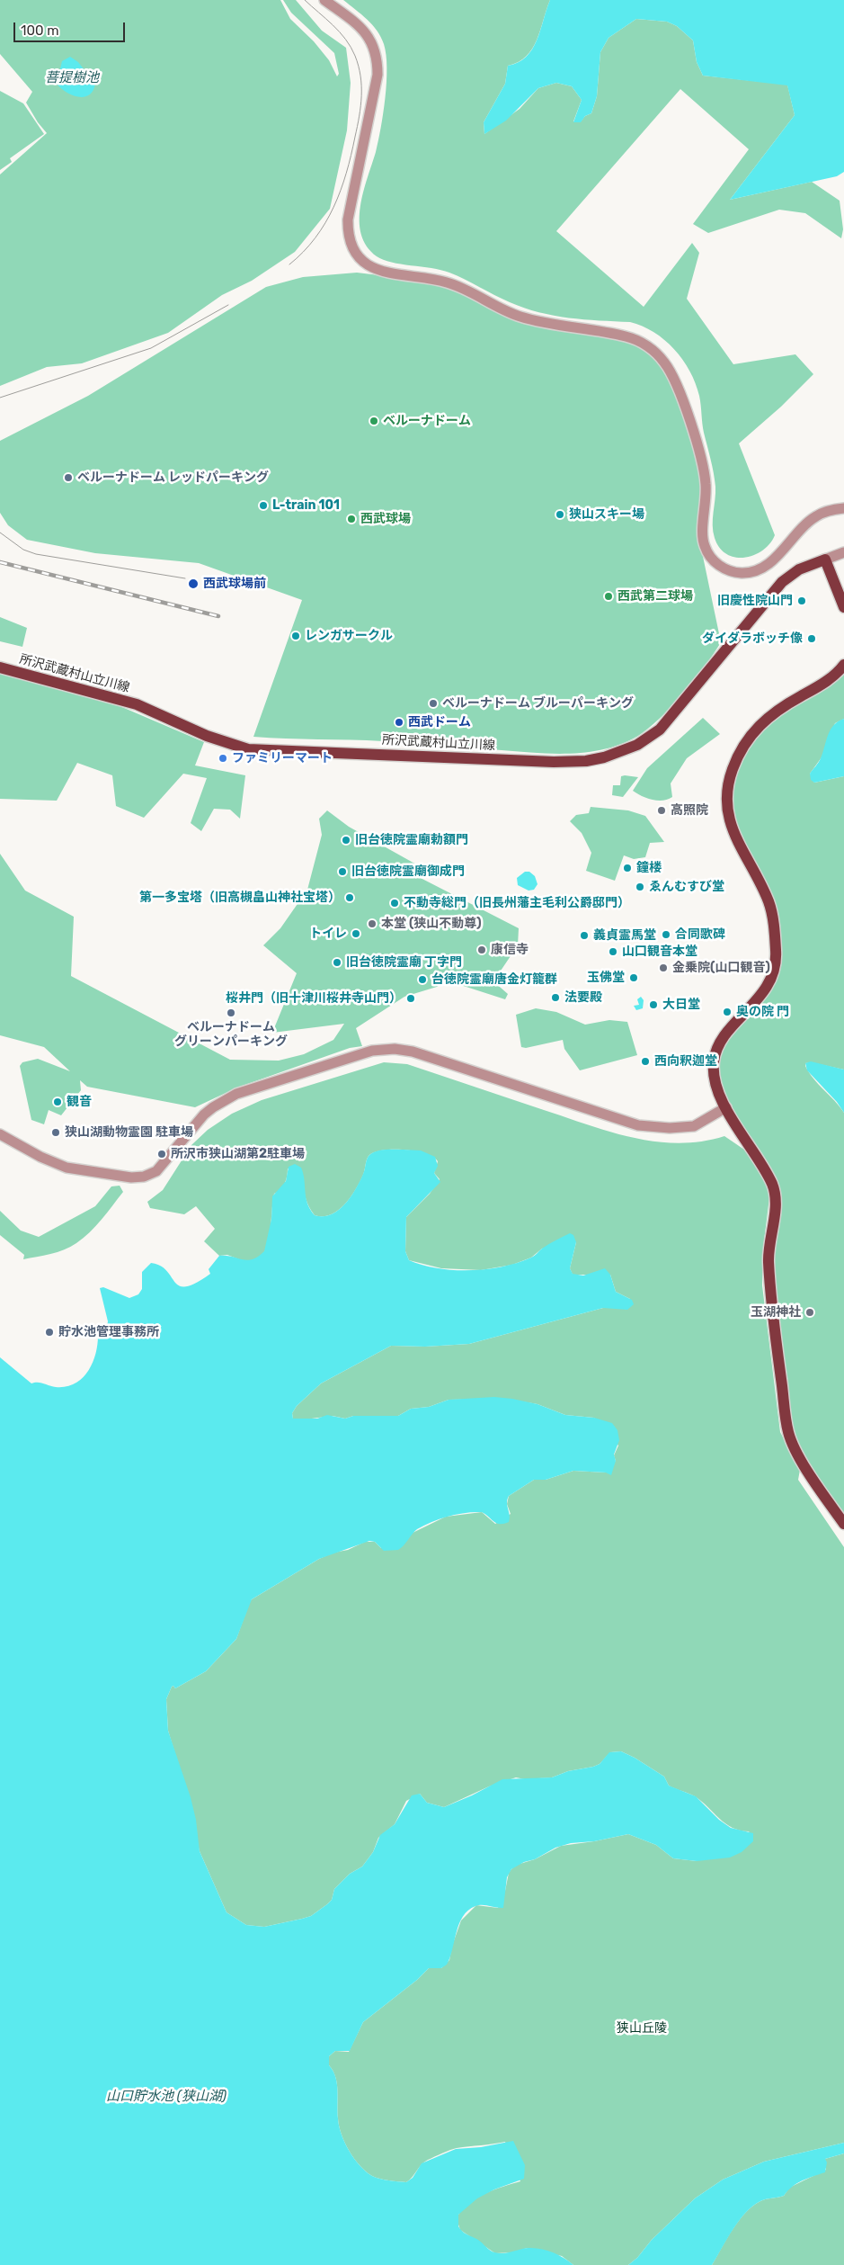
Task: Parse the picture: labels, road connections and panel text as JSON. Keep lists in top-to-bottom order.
{
  "streets": {
    "main road": ["所沢武蔵村山立川線"]
  },
  "water": ["菩提樹池", "山口貯水池 (狭山湖)"],
  "parks": ["狭山丘陵"],
  "places": [
    "ベルーナドーム",
    "ベルーナドーム レッドパーキング",
    "L-train 101",
    "狭山スキー場",
    "西武球場",
    "西武球場前",
    "西武第二球場",
    "旧慶性院山門",
    "レンガサークル",
    "ダイダラボッチ像",
    "ベルーナドーム ブルーパーキング",
    "西武ドーム",
    "ファミリーマート",
    "高照院",
    "旧台徳院霊廟勅額門",
    "鐘楼",
    "旧台徳院霊廟御成門",
    "ゑんむすび堂",
    "第一多宝塔（旧高槻畠山神社宝塔）",
    "不動寺総門（旧長州藩主毛利公爵邸門）",
    "本堂 (狭山不動尊)",
    "トイレ",
    "合同歌碑",
    "義貞霊馬堂",
    "康信寺",
    "山口観音本堂",
    "旧台徳院霊廟 丁字門",
    "金乗院(山口観音)",
    "玉佛堂",
    "台徳院霊廟唐金灯籠群",
    "法要殿",
    "桜井門（旧十津川桜井寺山門）",
    "大日堂",
    "奥の院 門",
    "ベルーナドーム グリーンパーキング",
    "西向釈迦堂",
    "観音",
    "狭山湖動物霊園 駐車場",
    "所沢市狭山湖第2駐車場",
    "玉湖神社",
    "貯水池管理事務所"
  ],
  "scale_bar": "100 m"
}
